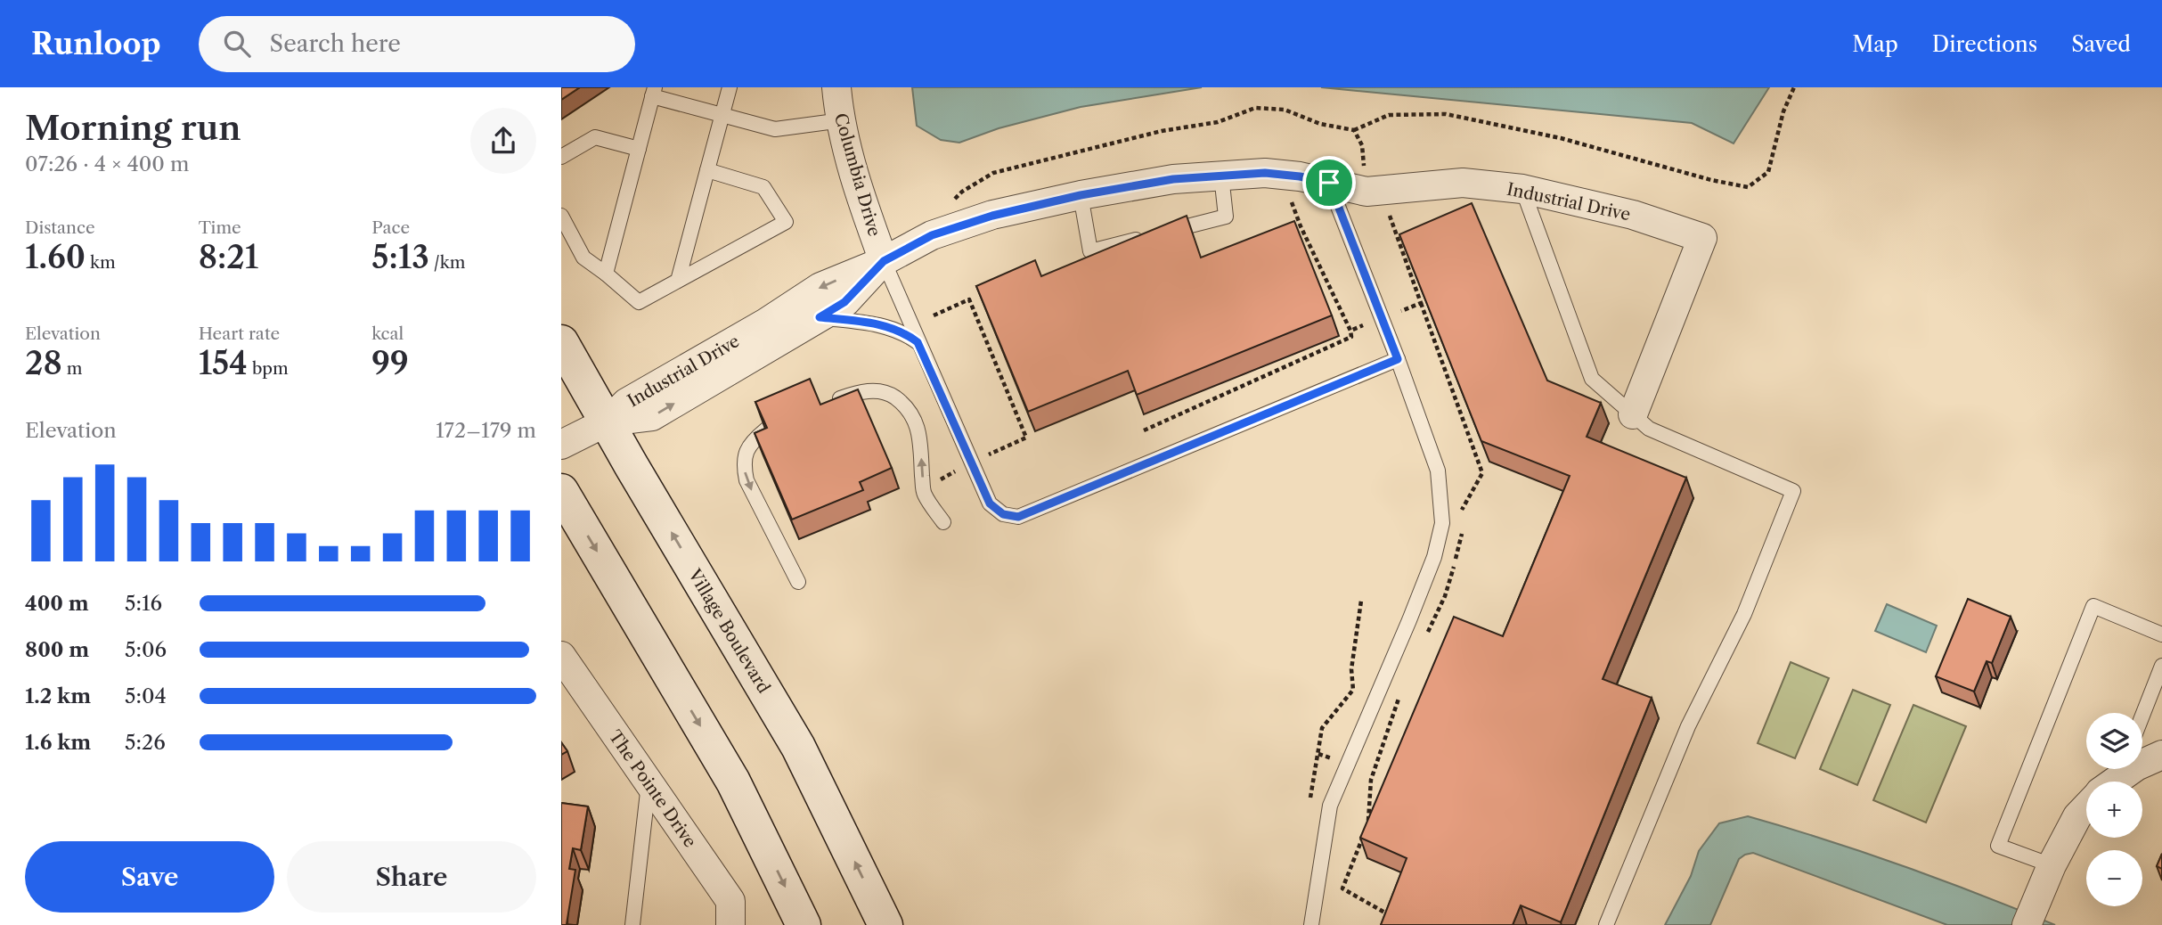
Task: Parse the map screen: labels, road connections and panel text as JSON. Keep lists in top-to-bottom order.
{
  "streets": {
    "street": [
      "Columbia Drive",
      "Industrial Drive",
      "Village Boulevard",
      "The Pointe Drive"
    ]
  },
  "crossings": [
    ["Columbia Drive", "Industrial Drive"],
    ["Industrial Drive", "Village Boulevard"]
  ],
  "page": {
    "header": "Runloop",
    "search": "Search here",
    "nav": ["Map", "Directions", "Saved"],
    "heading": ["Morning run", "07:26 · 4 × 400 m"],
    "stats": [
      ["Distance", "1.60 km"],
      ["Time", "8:21"],
      ["Pace", "5:13 /km"],
      ["Elevation", "28 m"],
      ["Heart rate", "154 bpm"],
      ["kcal", "99"]
    ],
    "chart": ["Elevation", "172–179 m"],
    "list": [
      {
        "name": "400 m",
        "note": "5:16"
      },
      {
        "name": "800 m",
        "note": "5:06"
      },
      {
        "name": "1.2 km",
        "note": "5:04"
      },
      {
        "name": "1.6 km",
        "note": "5:26"
      }
    ],
    "map_buttons": ["+", "−"],
    "buttons": ["Save", "Share"]
  }
}
